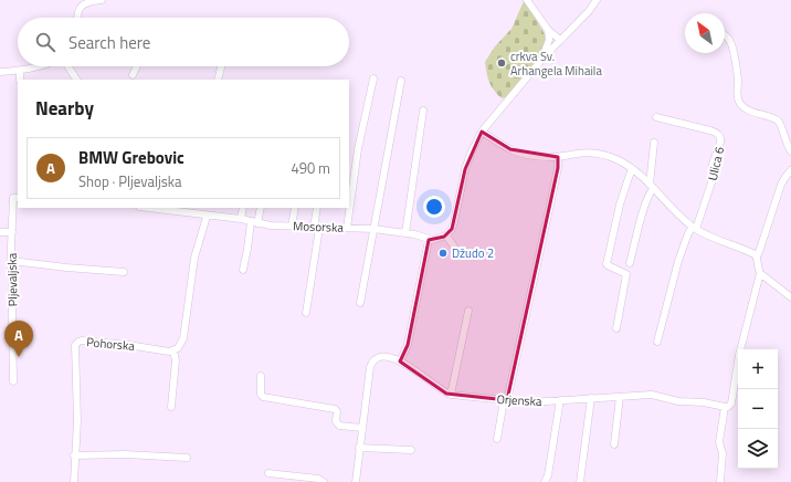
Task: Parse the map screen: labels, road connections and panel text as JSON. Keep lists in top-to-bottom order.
{
  "streets": {
    "street": [
      "Ulica 6",
      "Mosorska",
      "Pljevaljska",
      "Pohorska",
      "Orjenska"
    ]
  },
  "places": ["crkva Sv. Arhangela Mihaila", "Džudo 2"],
  "north": "top left",
  "page": {
    "search": "Search here",
    "heading": "Nearby",
    "list": [
      {
        "mark": "A",
        "name": "BMW Grebovic",
        "note": "Shop · Pljevaljska",
        "value": "490 m"
      }
    ],
    "pins": "A",
    "map_buttons": ["+", "−"]
  }
}
